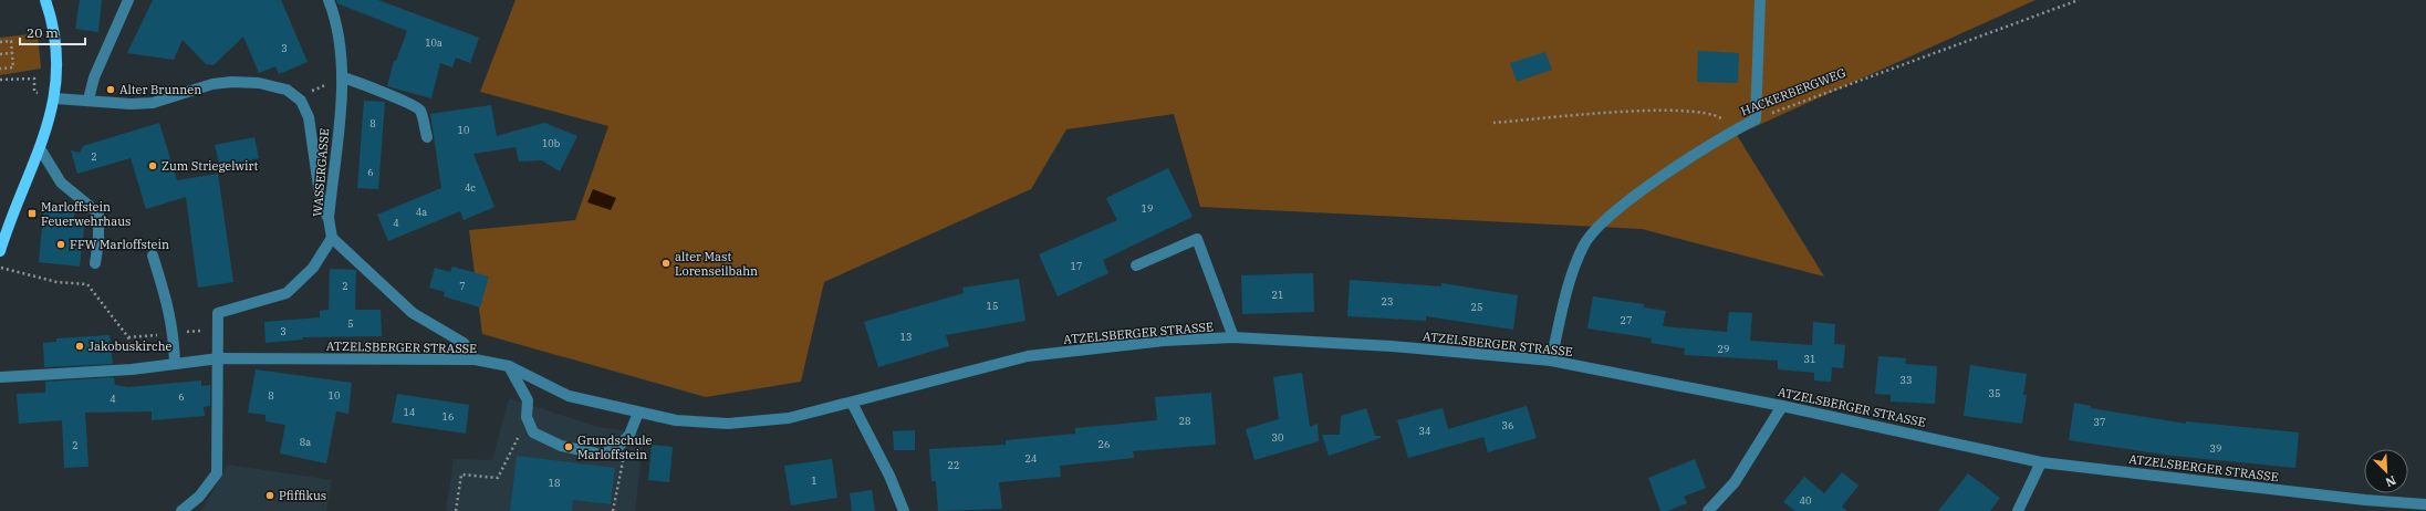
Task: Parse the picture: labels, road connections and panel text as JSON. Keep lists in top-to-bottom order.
{
  "streets": {
    "street": ["HACKERBERGWEG", "WASSERGASSE", "ATZELSBERGER STRASSE"]
  },
  "crossings": [
    ["HACKERBERGWEG", "ATZELSBERGER STRASSE"]
  ],
  "places": {
    "other": [
      "Alter Brunnen",
      "Zum Striegelwirt",
      "FFW Marloffstein",
      "alter Mast Lorenseilbahn",
      "Jakobuskirche",
      "Grundschule Marloffstein",
      "Pfiffikus"
    ],
    "transit": ["Marloffstein Feuerwehrhaus"]
  },
  "house_numbers": [
    "10a",
    "3",
    "8",
    "10",
    "10b",
    "2",
    "6",
    "4c",
    "19",
    "4a",
    "4",
    "17",
    "2",
    "7",
    "21",
    "23",
    "15",
    "25",
    "27",
    "5",
    "3",
    "13",
    "29",
    "31",
    "33",
    "35",
    "8",
    "10",
    "6",
    "4",
    "14",
    "16",
    "28",
    "37",
    "36",
    "34",
    "30",
    "8a",
    "26",
    "2",
    "39",
    "24",
    "22",
    "1",
    "18",
    "40"
  ],
  "scale_bar": "20 m",
  "north": "bottom right"
}
